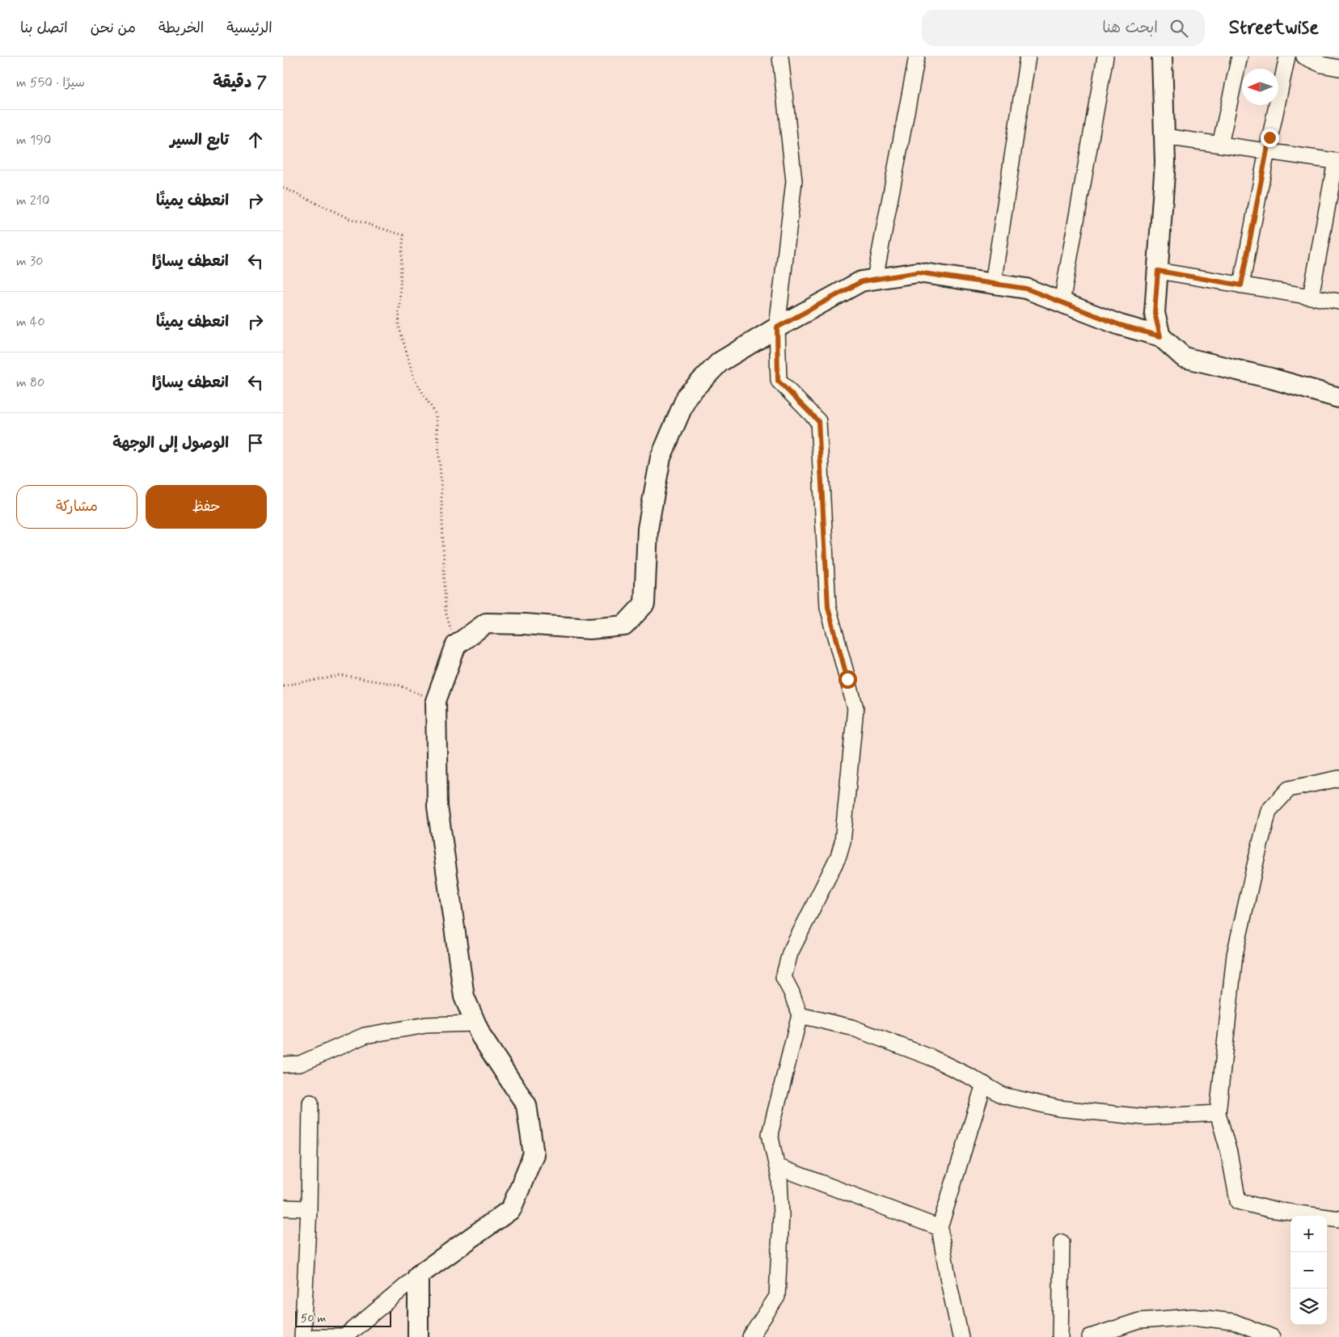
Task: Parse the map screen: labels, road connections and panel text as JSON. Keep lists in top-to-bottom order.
{
  "scale_bar": "50 m",
  "north": "left",
  "page": {
    "header": "Streetwise",
    "search": "ابحث هنا",
    "nav": [
      "الرئيسية",
      "الخريطة",
      "من نحن",
      "اتصل بنا"
    ],
    "heading": ["7 دقيقة", "سيرًا · 550 m"],
    "list": [
      ["تابع السير", "190 m"],
      ["انعطف يمينًا", "210 m"],
      ["انعطف يسارًا", "30 m"],
      ["انعطف يمينًا", "40 m"],
      ["انعطف يسارًا", "80 m"],
      "الوصول إلى الوجهة"
    ],
    "buttons": ["حفظ", "مشاركة"],
    "map_buttons": ["+", "−"],
    "scale": "50 m"
  }
}
